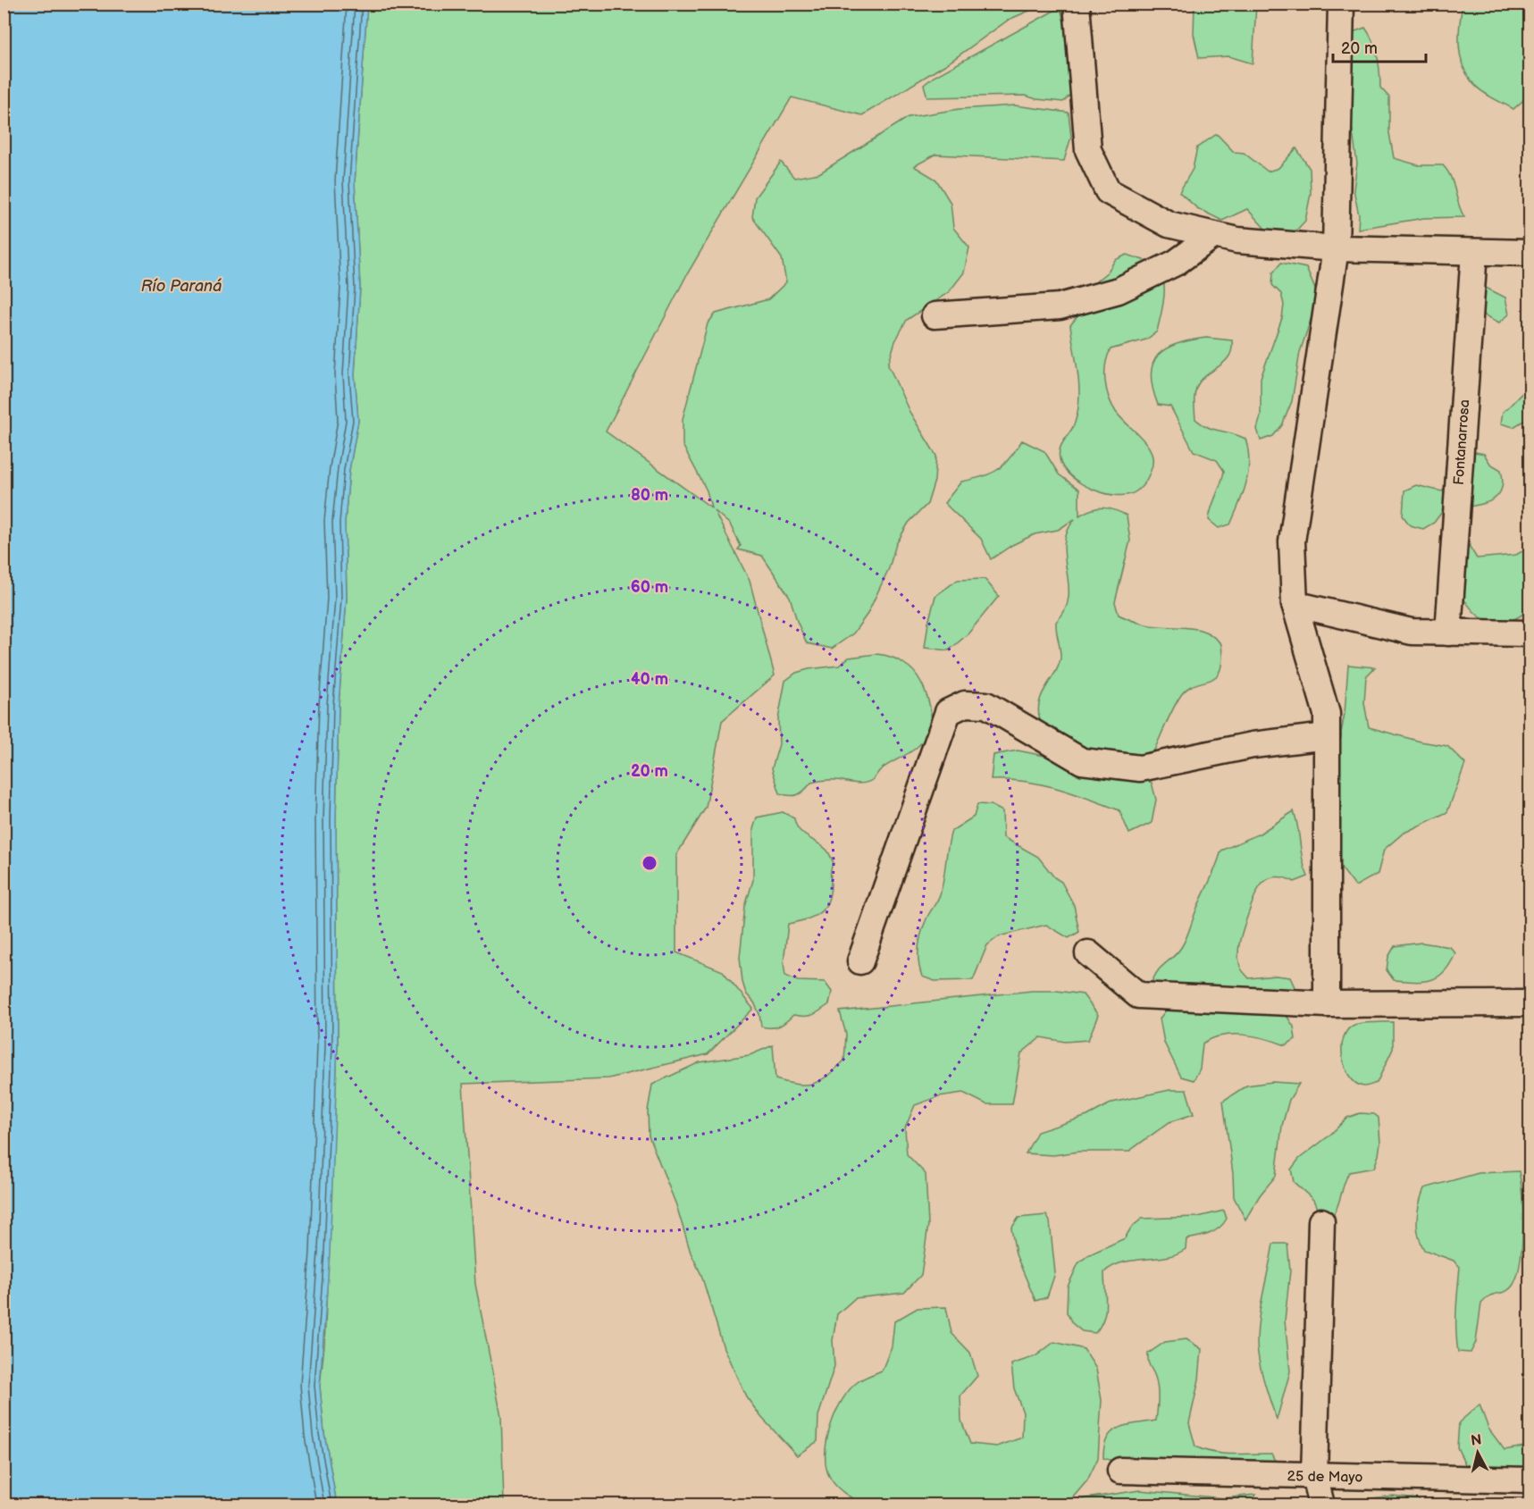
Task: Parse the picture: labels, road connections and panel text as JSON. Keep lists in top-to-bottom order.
{
  "streets": {
    "street": ["Fontanarrosa", "25 de Mayo"]
  },
  "water": ["Río Paraná"],
  "scale_bar": "20 m",
  "north": "top",
  "rings": [
    "80 m",
    "60 m",
    "40 m",
    "20 m"
  ]
}
